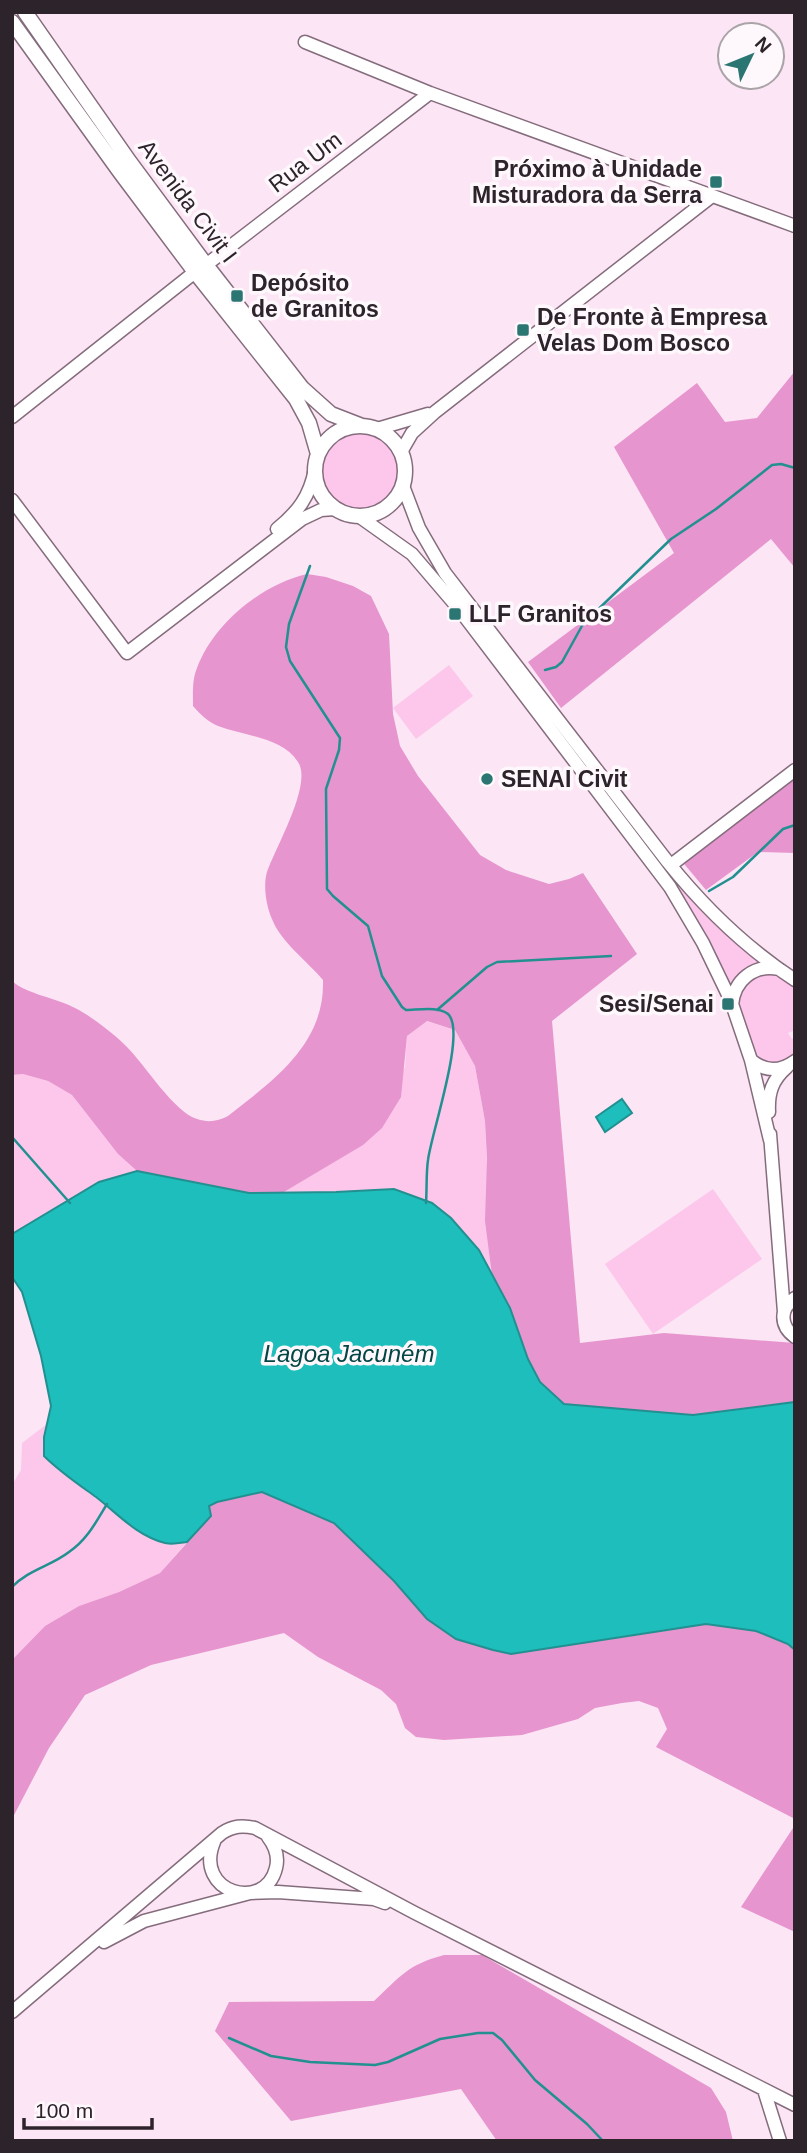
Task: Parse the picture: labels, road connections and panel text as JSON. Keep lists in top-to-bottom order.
{
  "streets": {
    "main road": ["Avenida Civit I"],
    "street": ["Rua Um"]
  },
  "crossings": [
    ["Rua Um", "Avenida Civit I"]
  ],
  "water": ["Lagoa Jacuném"],
  "places": {
    "transit": [
      "Próximo à Unidade Misturadora da Serra",
      "Depósito de Granitos",
      "De Fronte à Empresa Velas Dom Bosco",
      "LLF Granitos",
      "Sesi/Senai"
    ],
    "other": ["SENAI Civit"]
  },
  "scale_bar": "100 m",
  "north": "top right"
}
